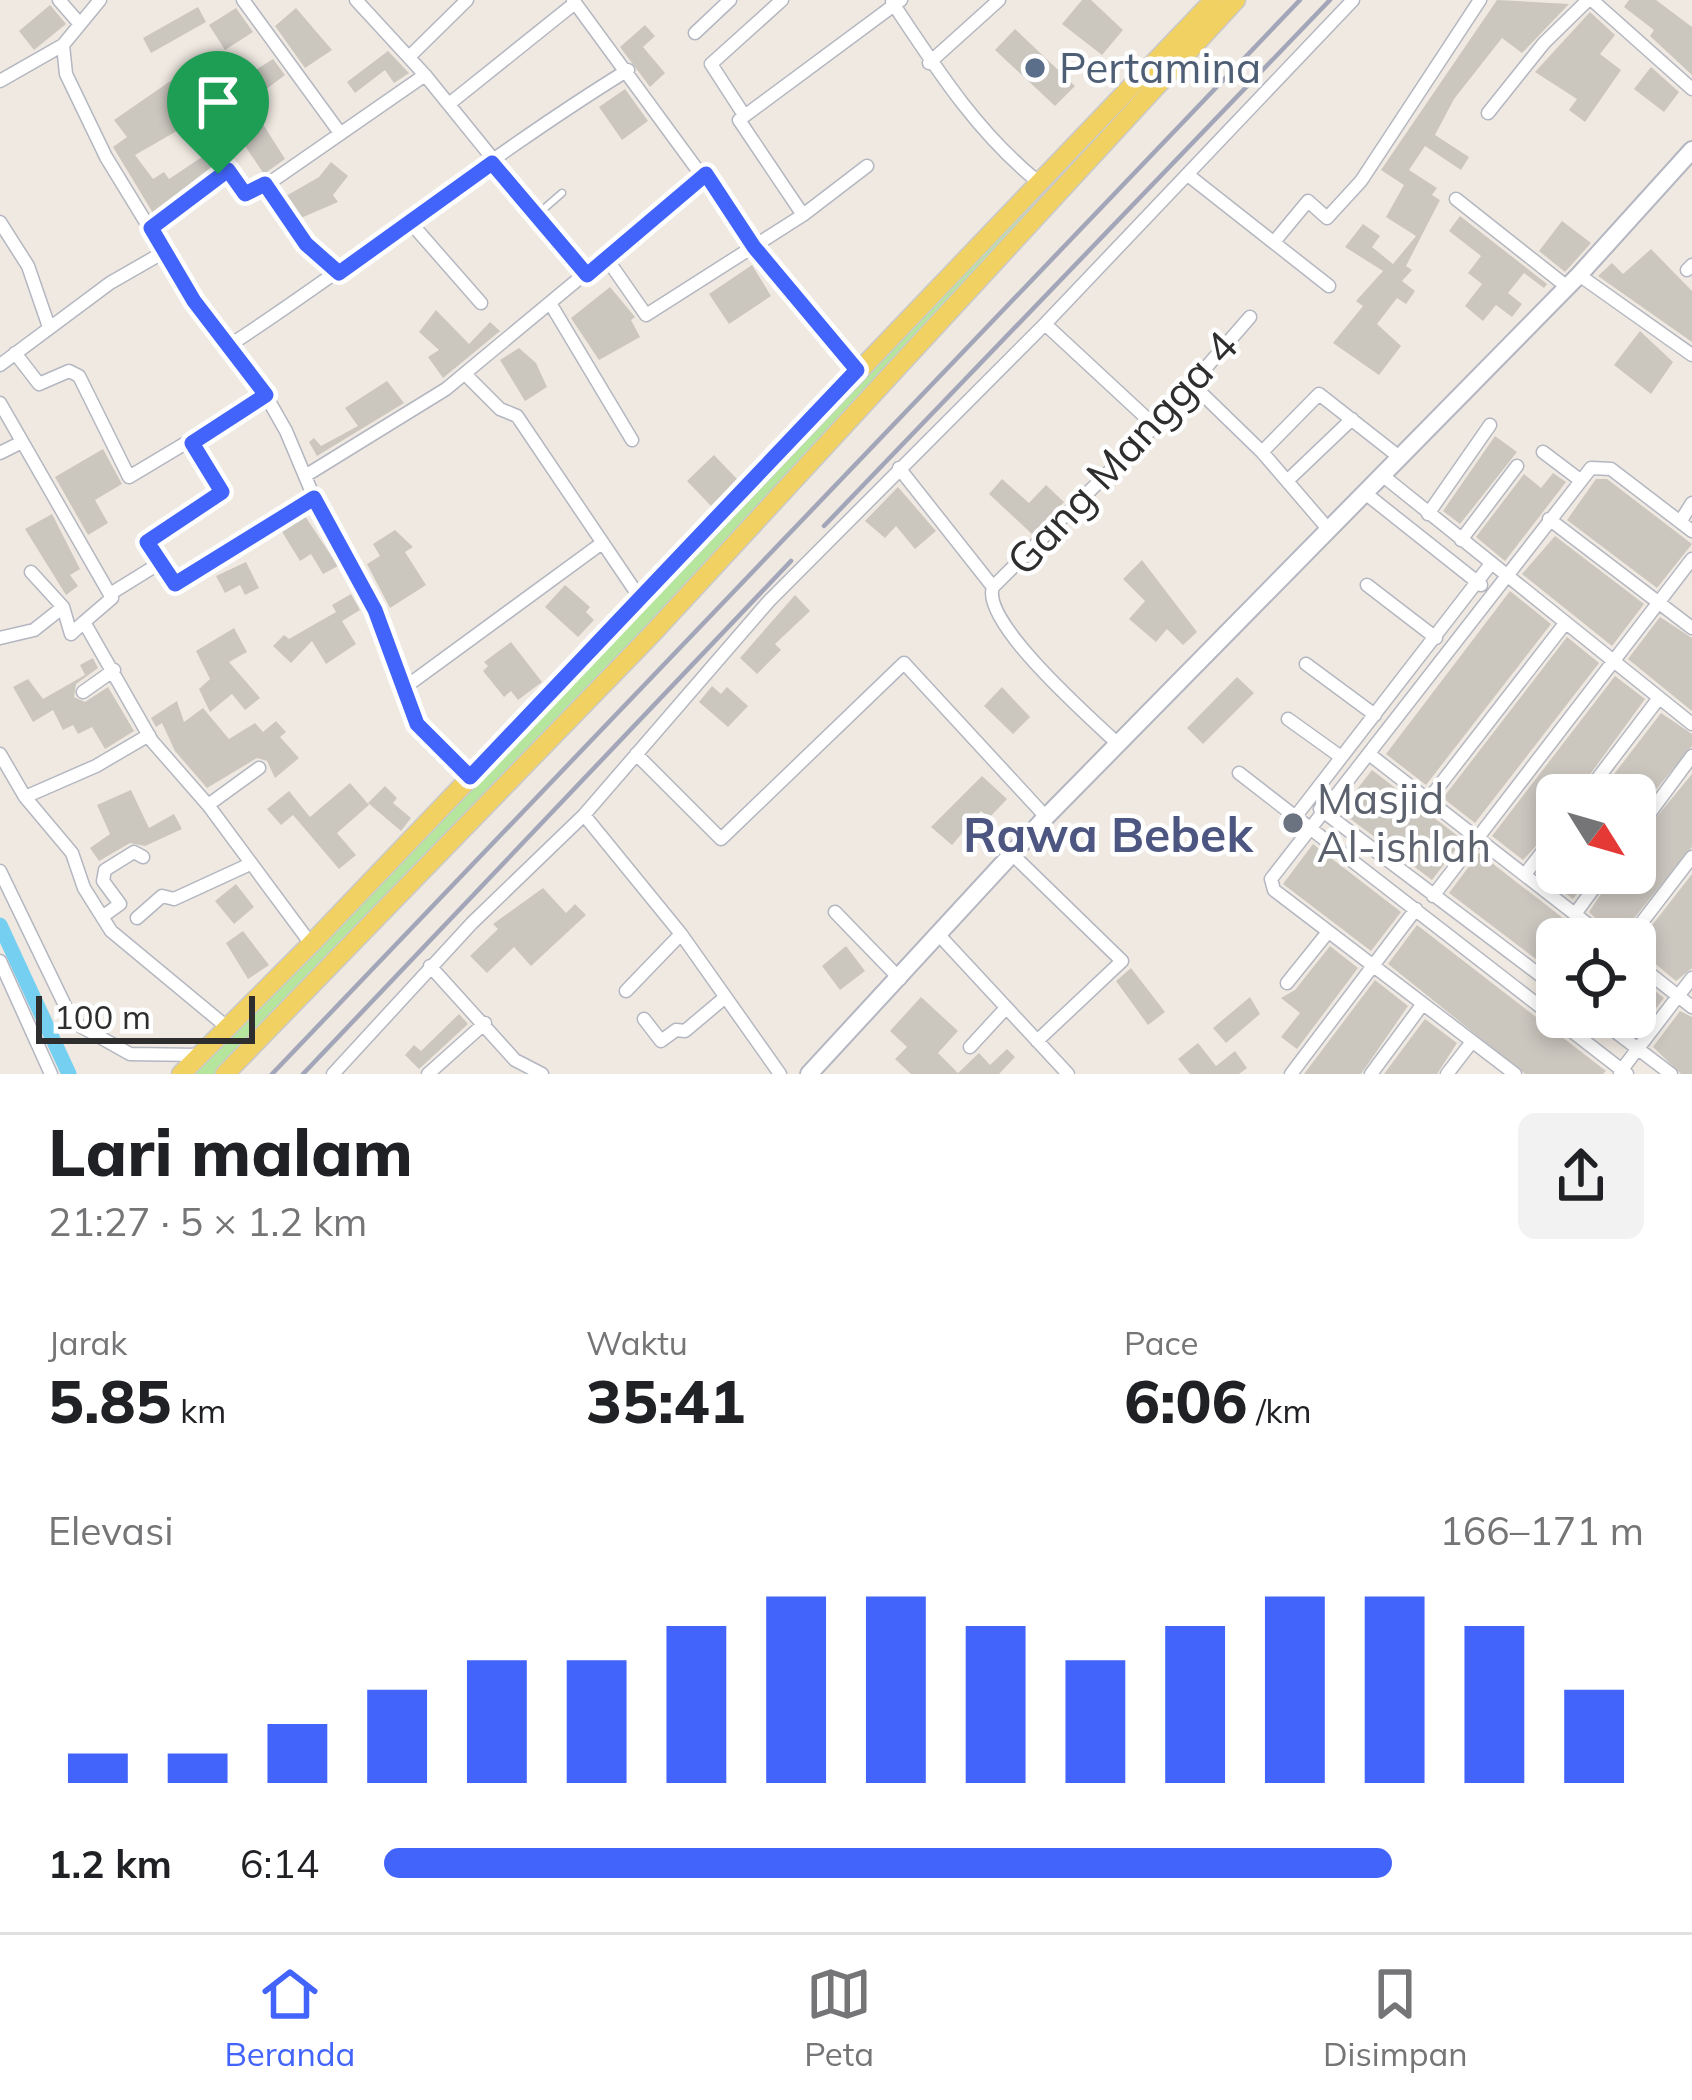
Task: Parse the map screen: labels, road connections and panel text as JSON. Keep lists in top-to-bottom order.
{
  "streets": {
    "street": ["Gang Mangga 4"]
  },
  "districts": ["Rawa Bebek"],
  "places": ["Pertamina", "Masjid Al-ishlah"],
  "scale_bar": "100 m",
  "north": "bottom right",
  "page": {
    "scale": "100 m",
    "heading": ["Lari malam", "21:27 · 5 × 1.2 km"],
    "stats": [
      ["Jarak", "5.85 km"],
      ["Waktu", "35:41"],
      ["Pace", "6:06 /km"]
    ],
    "chart": ["Elevasi", "166–171 m"],
    "list": [
      {
        "name": "1.2 km",
        "note": "6:14"
      }
    ],
    "tabs": ["Beranda", "Peta", "Disimpan"]
  }
}
